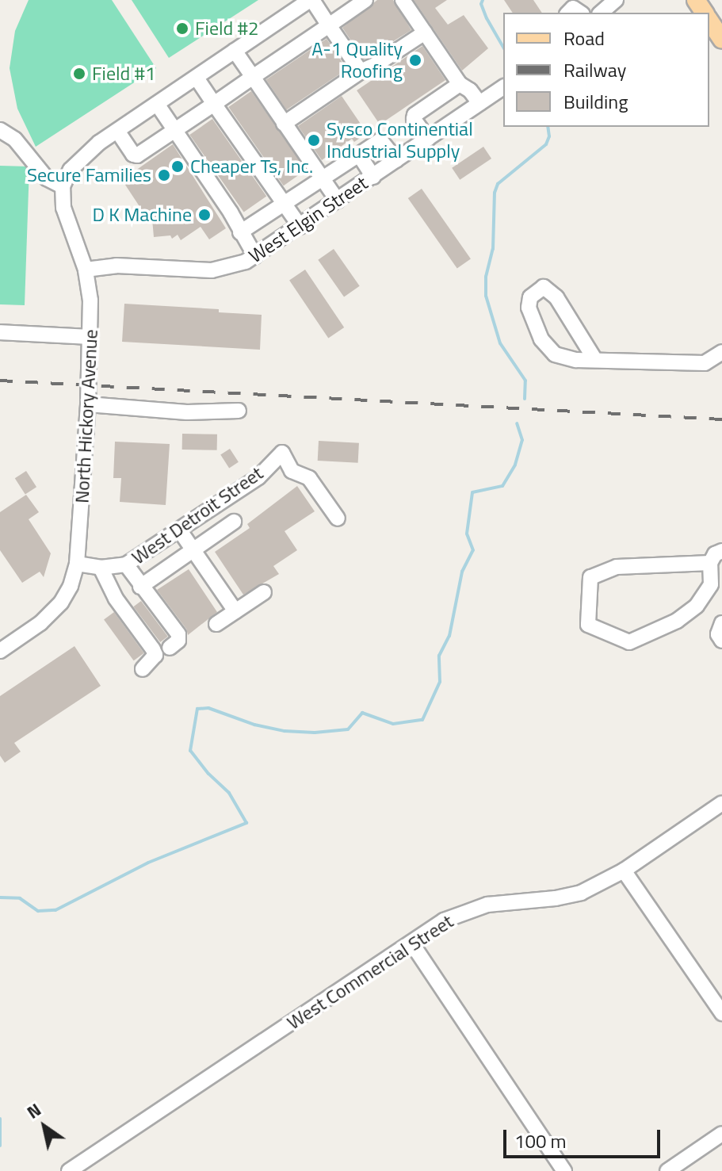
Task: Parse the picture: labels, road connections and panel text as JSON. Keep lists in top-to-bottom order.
{
  "streets": {
    "street": [
      "West Elgin Street",
      "North Hickory Avenue",
      "West Detroit Street",
      "West Commercial Street"
    ]
  },
  "crossings": [
    ["West Elgin Street", "North Hickory Avenue"],
    ["North Hickory Avenue", "West Detroit Street"]
  ],
  "places": [
    "Field #2",
    "A-1 Quality Roofing",
    "Field #1",
    "Sysco Continential Industrial Supply",
    "Cheaper Ts, Inc.",
    "Secure Families",
    "D K Machine"
  ],
  "legend": ["Road", "Railway", "Building"],
  "scale_bar": "100 m",
  "north": "top left"
}
